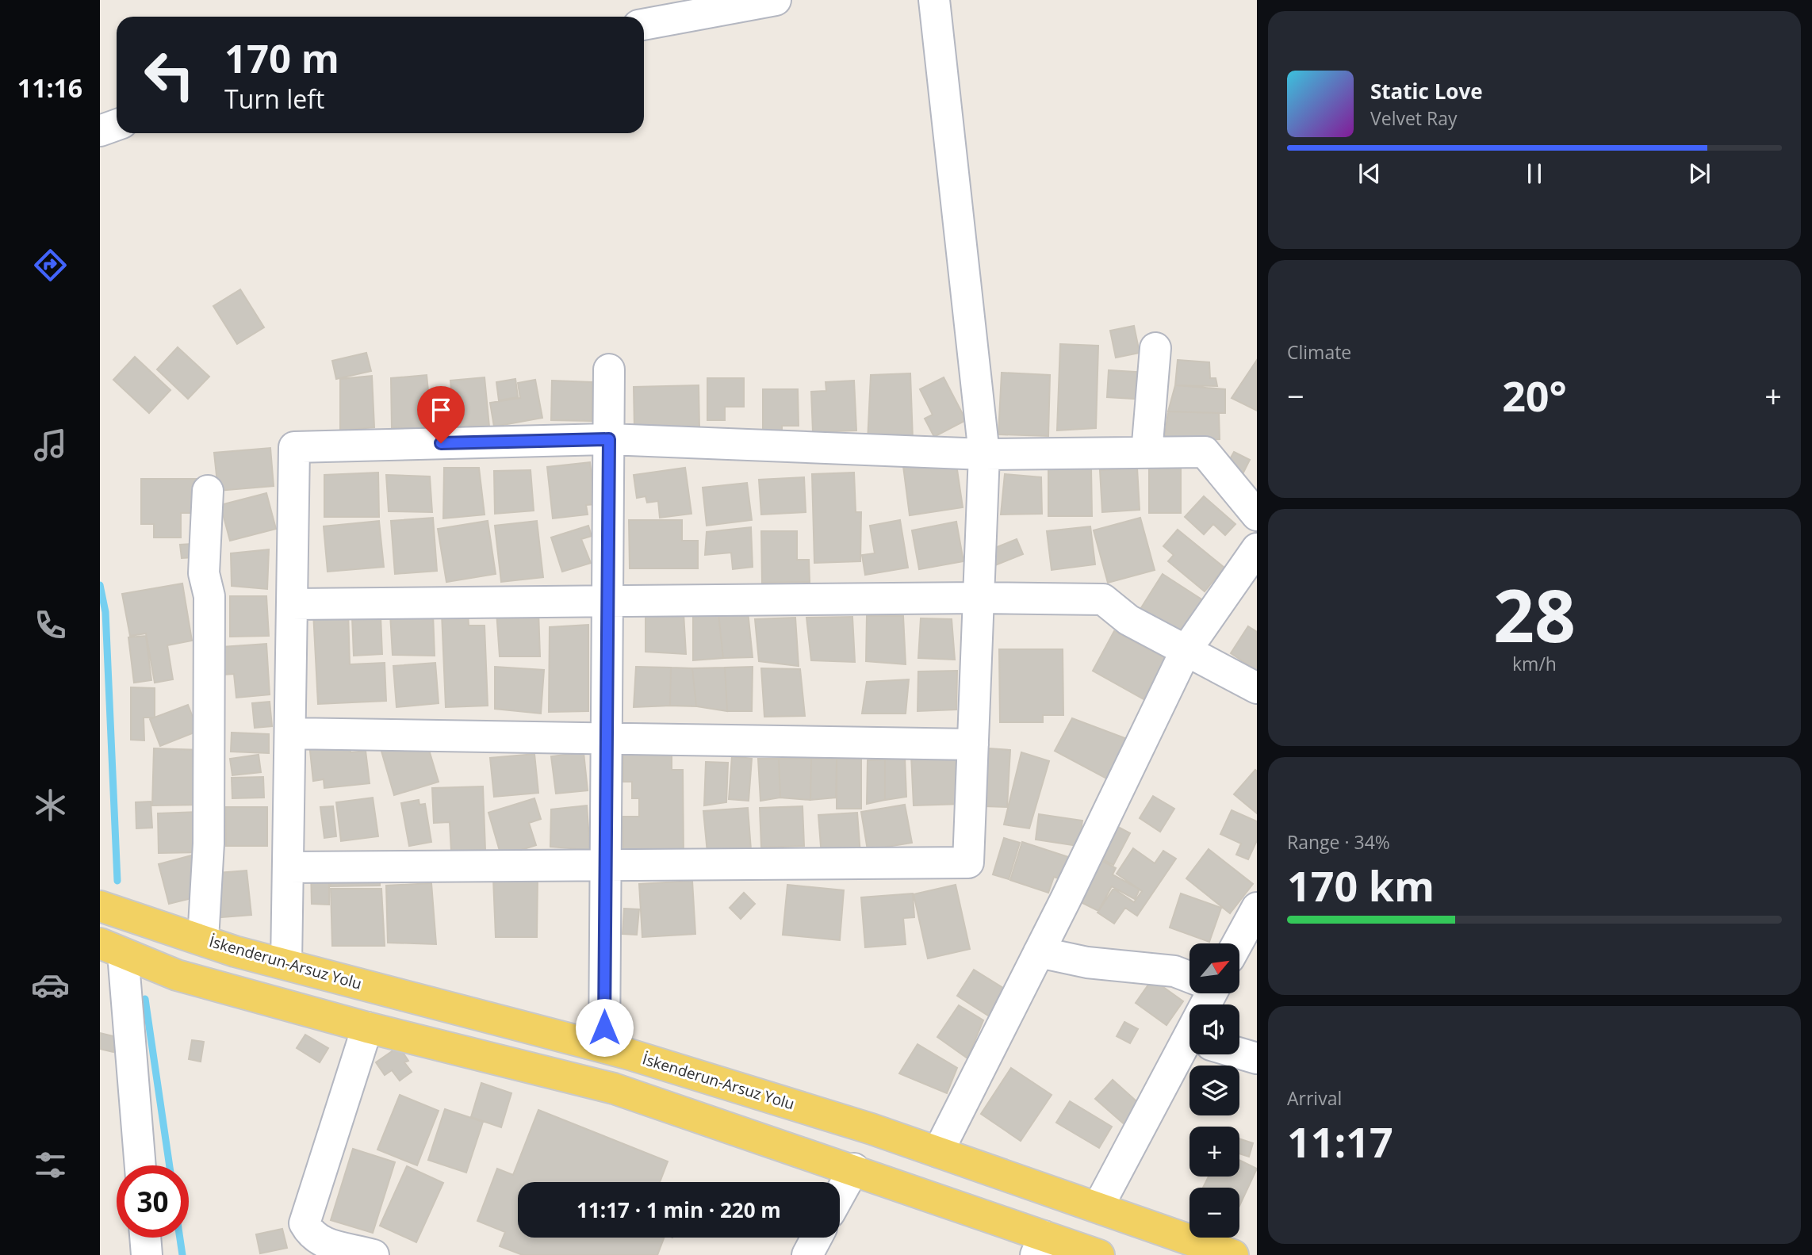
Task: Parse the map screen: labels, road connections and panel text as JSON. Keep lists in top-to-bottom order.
{
  "streets": {
    "main road": ["İskenderun-Arsuz Yolu"]
  },
  "north": "top right",
  "page": {
    "tabs": "11:16",
    "turn": ["170 m", "Turn left"],
    "song": ["Static Love", "Velvet Ray"],
    "tile": [
      "Climate",
      ["28", "km/h"],
      ["Range · 34%", "170 km"],
      ["Arrival", "11:17"]
    ],
    "heat": ["−", "20°", "+"],
    "map_buttons": ["+", "−"],
    "limit": "30",
    "trip": "11:17 · 1 min · 220 m"
  }
}
